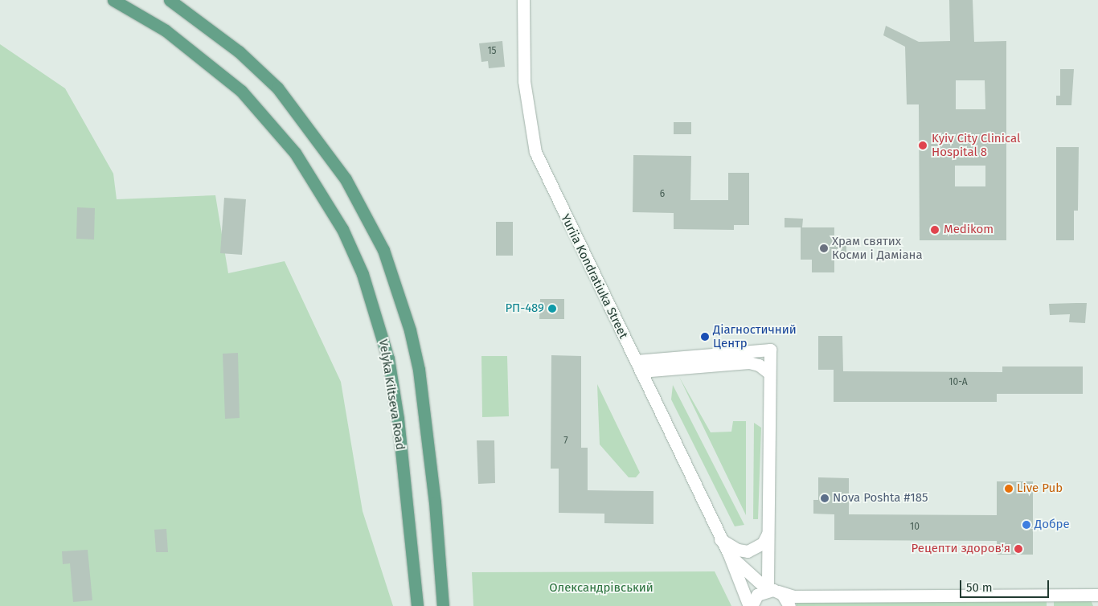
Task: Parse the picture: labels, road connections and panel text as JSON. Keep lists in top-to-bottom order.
{
  "streets": {
    "main road": ["Velyka Kiltseva Road"],
    "street": ["Yuriia Kondratiuka Street"]
  },
  "parks": ["Олександрівський"],
  "places": [
    "Kyiv City Clinical Hospital 8",
    "Medikom",
    "Храм святих Косми і Даміана",
    "РП-489",
    "Діагностичний Центр",
    "Live Pub",
    "Nova Poshta #185",
    "Добре",
    "Рецепти здоров'я"
  ],
  "house_numbers": [
    "15",
    "6",
    "10-А",
    "7",
    "10"
  ],
  "scale_bar": "50 m"
}
